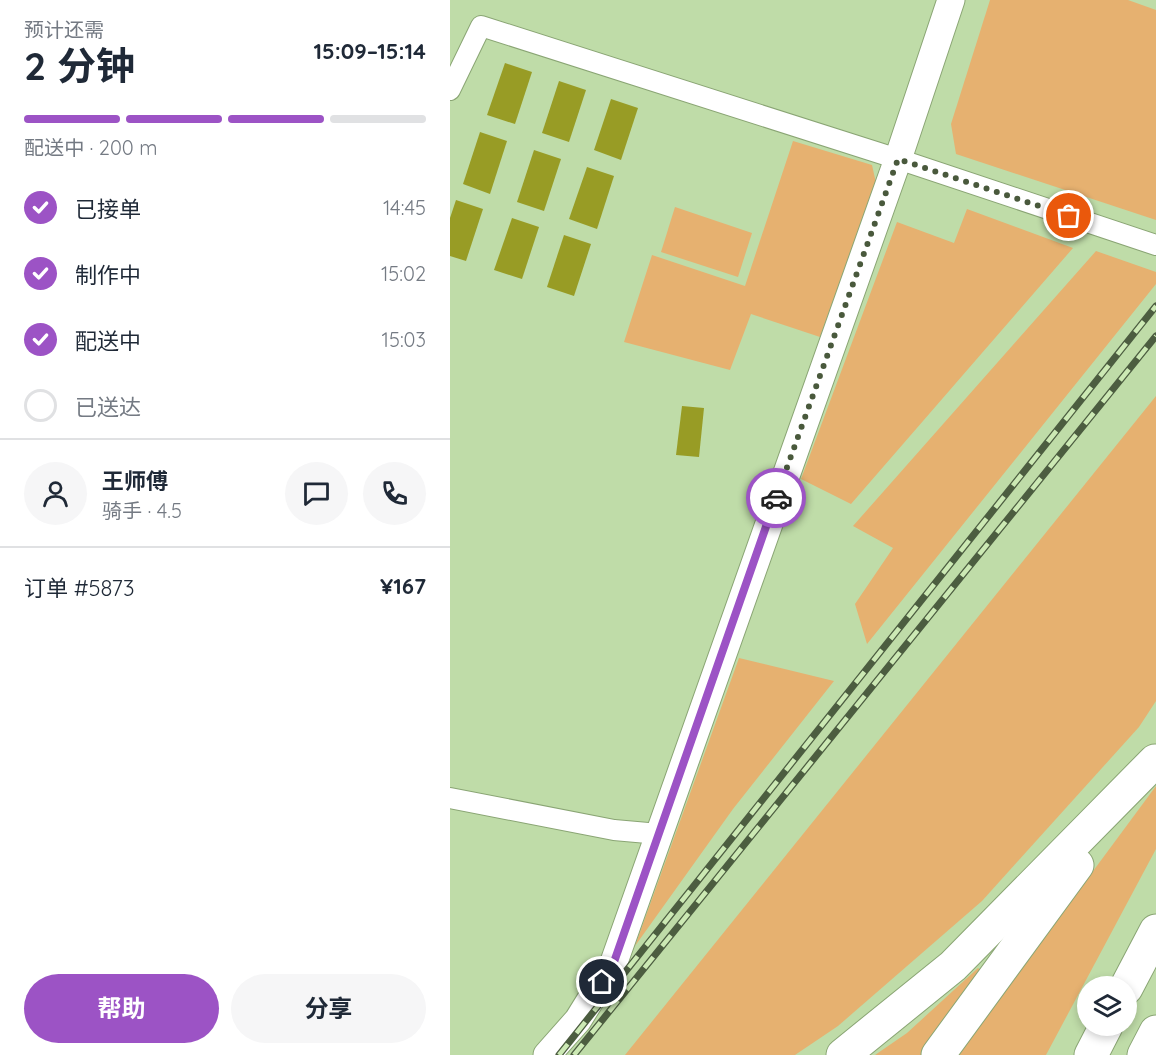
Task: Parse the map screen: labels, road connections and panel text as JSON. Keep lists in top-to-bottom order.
{
  "page": {
    "heading": ["2 分钟", "预计还需", "15:09–15:14"],
    "panel": [
      "王师傅",
      "骑手 · 4.5",
      "订单 #5873",
      "¥167"
    ],
    "bar": "配送中 · 200 m",
    "list": [
      ["已接单", "14:45"],
      ["制作中", "15:02"],
      ["配送中", "15:03"],
      "已送达"
    ],
    "buttons": ["帮助", "分享"]
  }
}
